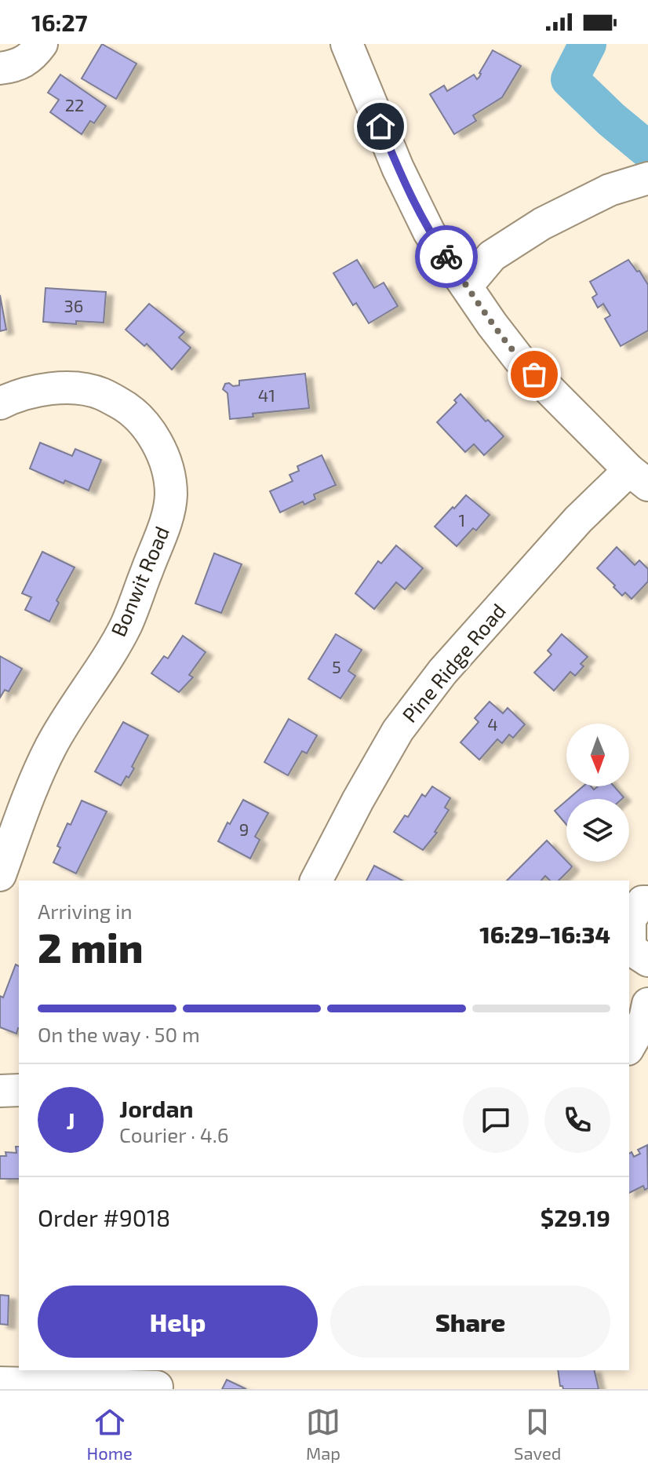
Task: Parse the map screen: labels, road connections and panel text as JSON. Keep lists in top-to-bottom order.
{
  "streets": {
    "street": ["Bonwit Road", "Pine Ridge Road"]
  },
  "house_numbers": [
    "22",
    "36",
    "41",
    "1",
    "5",
    "4",
    "9"
  ],
  "north": "bottom",
  "page": {
    "status": "16:27",
    "heading": ["2 min", "Arriving in", "16:29–16:34"],
    "panel": [
      "Jordan",
      "Courier · 4.6",
      "Order #9018",
      "$29.19"
    ],
    "bar": "On the way · 50 m",
    "round": "J",
    "buttons": ["Help", "Share"],
    "tabs": ["Home", "Map", "Saved"]
  }
}
